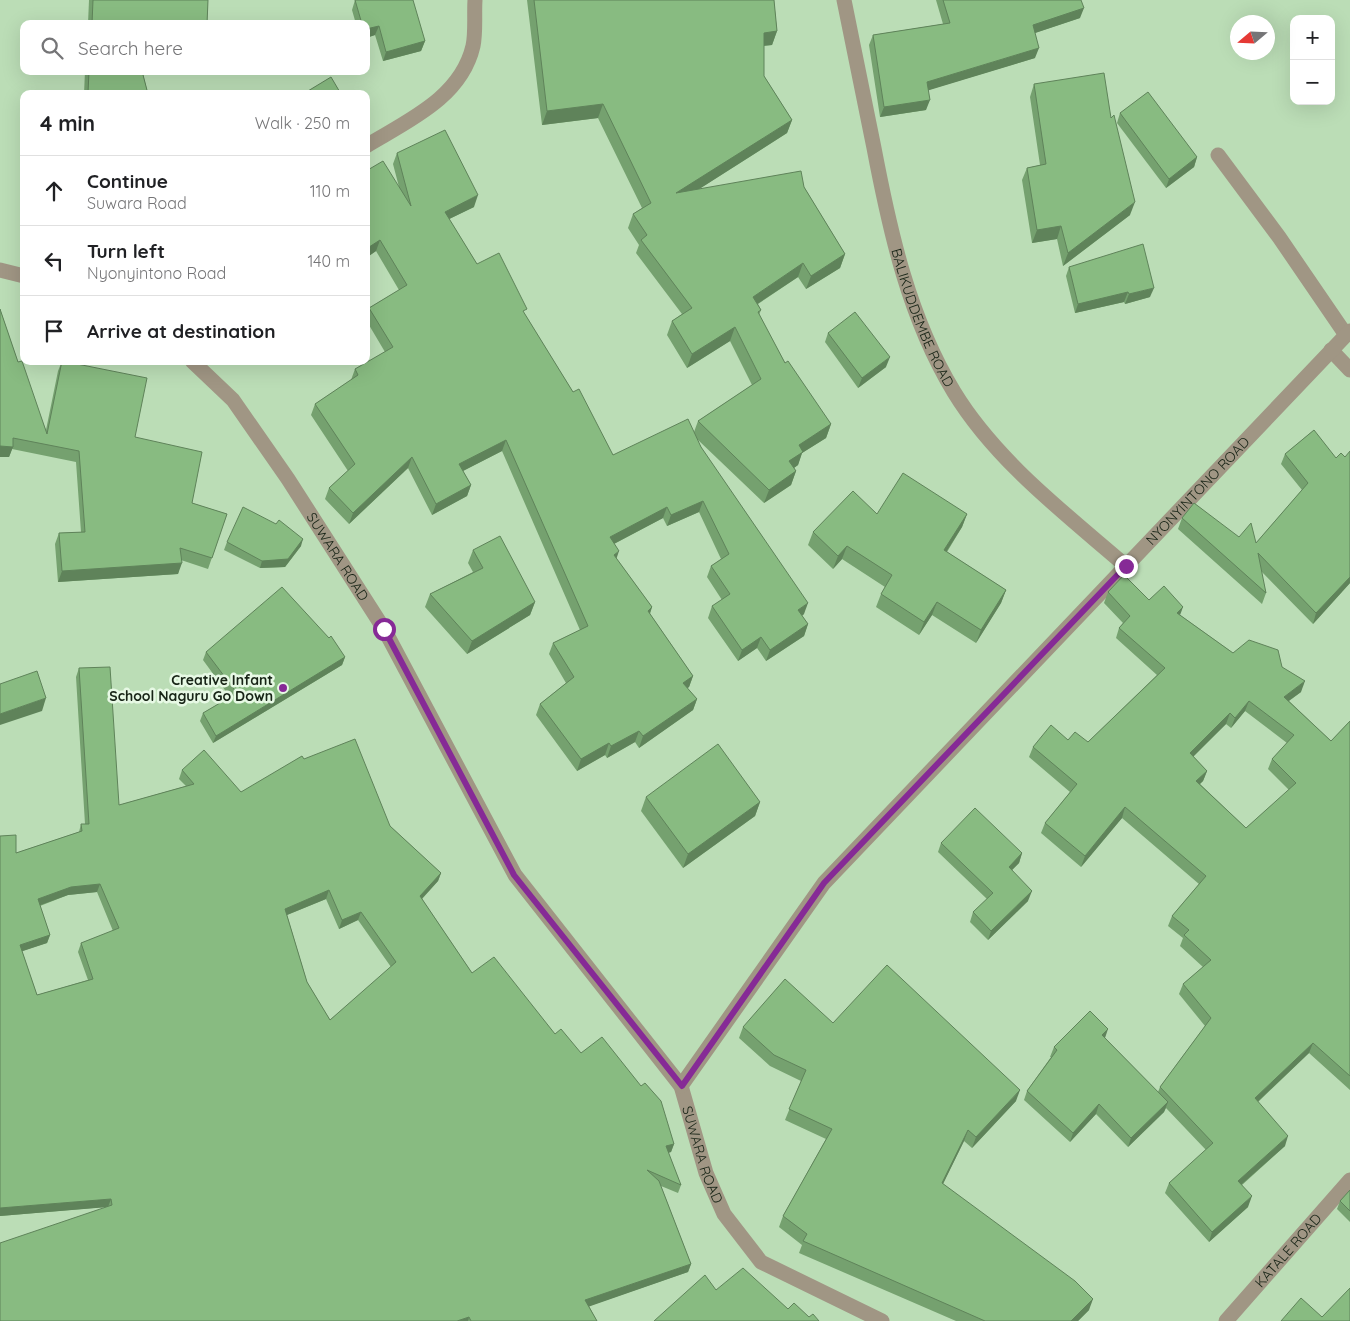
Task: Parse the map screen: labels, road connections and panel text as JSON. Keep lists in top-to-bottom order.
{
  "streets": {
    "street": [
      "BALIKUDDEMBE ROAD",
      "NYONYINTONO ROAD",
      "SUWARA ROAD",
      "KATALE ROAD"
    ]
  },
  "crossings": [
    ["BALIKUDDEMBE ROAD", "NYONYINTONO ROAD"],
    ["NYONYINTONO ROAD", "SUWARA ROAD"]
  ],
  "places": ["Creative Infant School Naguru Go Down"],
  "north": "left",
  "page": {
    "map_buttons": ["+", "−"],
    "search": "Search here",
    "heading": ["4 min", "Walk · 250 m"],
    "list": [
      ["Continue", "Suwara Road", "110 m"],
      ["Turn left", "Nyonyintono Road", "140 m"],
      "Arrive at destination"
    ]
  }
}
